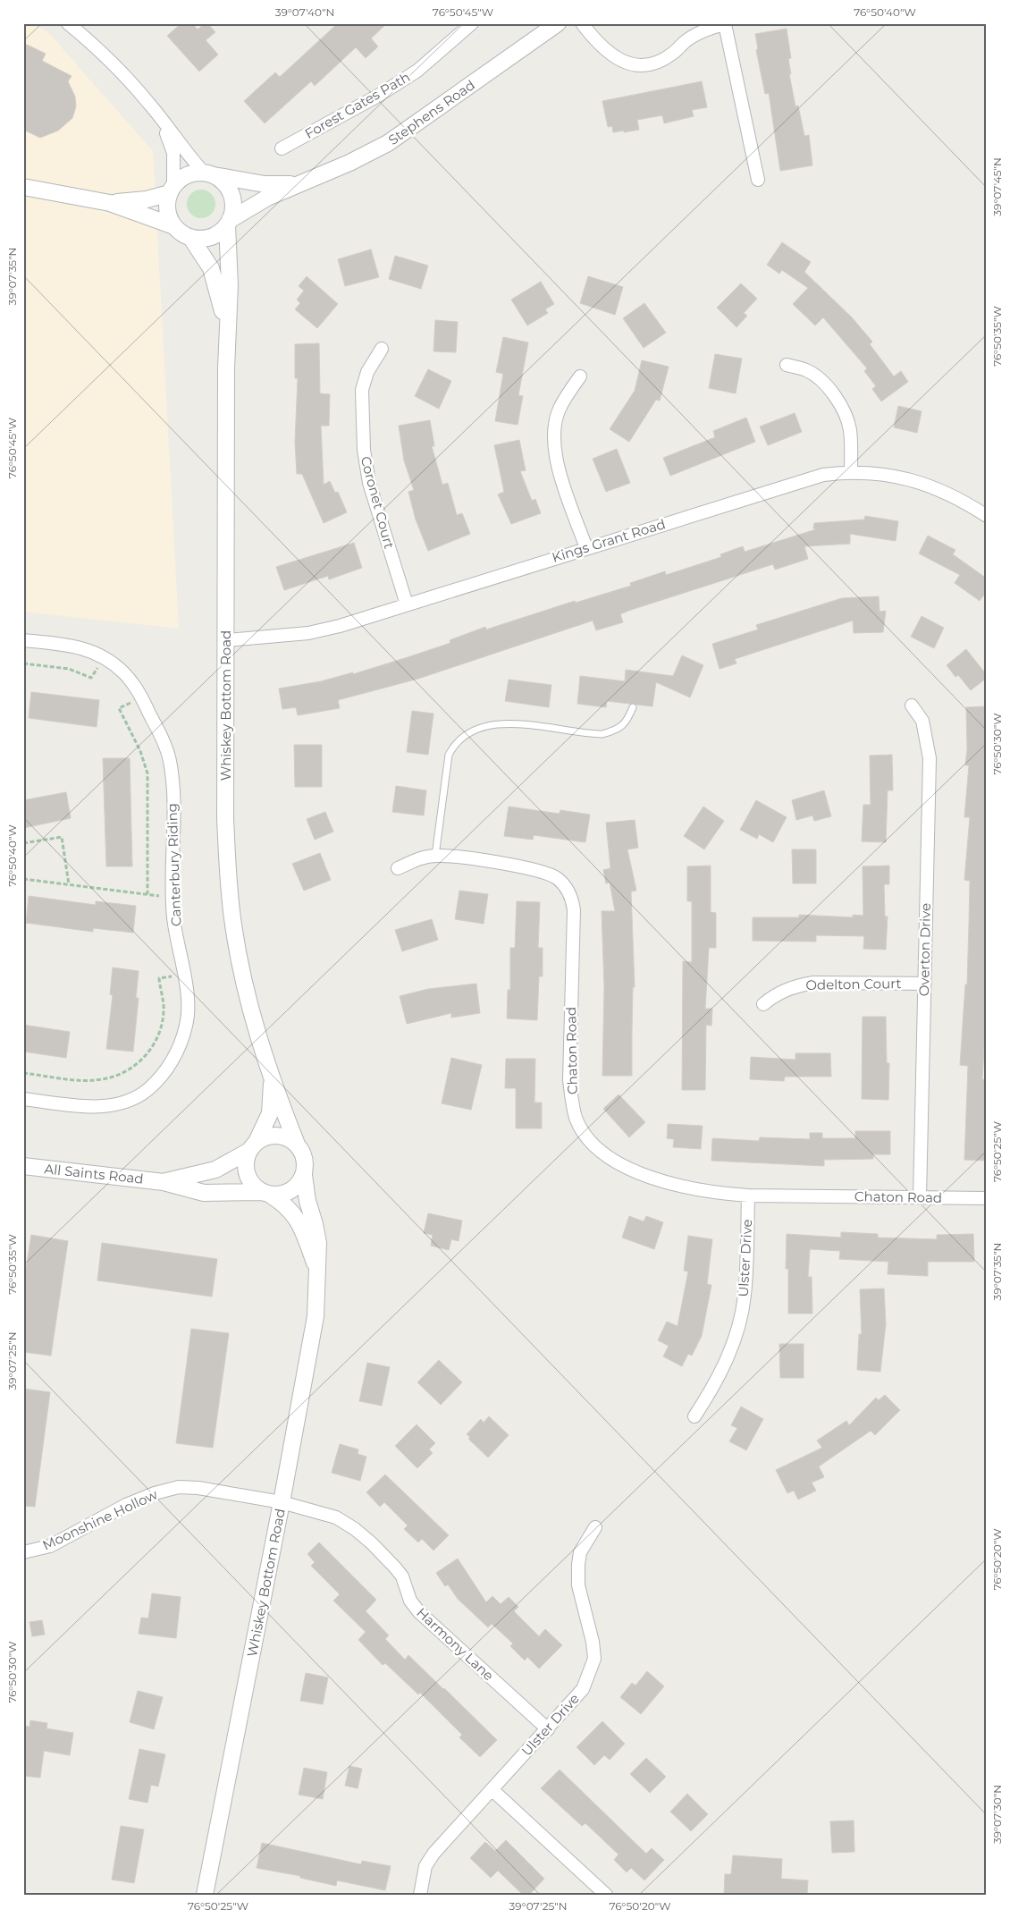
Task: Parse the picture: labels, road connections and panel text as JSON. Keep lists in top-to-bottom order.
{
  "streets": {
    "street": [
      "Forest Gates Path",
      "Stephens Road",
      "Coronet Court",
      "Kings Grant Road",
      "Whiskey Bottom Road",
      "Canterbury Riding",
      "Overton Drive",
      "Odelton Court",
      "Chaton Road",
      "All Saints Road",
      "Ulster Drive",
      "Moonshine Hollow",
      "Harmony Lane"
    ]
  },
  "crossings": [
    ["Stephens Road", "Whiskey Bottom Road"],
    ["Coronet Court", "Kings Grant Road"],
    ["Kings Grant Road", "Whiskey Bottom Road"],
    ["Whiskey Bottom Road", "All Saints Road"],
    ["Whiskey Bottom Road", "Moonshine Hollow"],
    ["Whiskey Bottom Road", "Harmony Lane"],
    ["Overton Drive", "Odelton Court"],
    ["Overton Drive", "Chaton Road"],
    ["Chaton Road", "Ulster Drive"],
    ["Ulster Drive", "Harmony Lane"],
    ["Moonshine Hollow", "Harmony Lane"]
  ],
  "coordinates": [
    "39°07'40\"N",
    "76°50'45\"W",
    "76°50'40\"W",
    "39°07'45\"N",
    "39°07'35\"N",
    "76°50'35\"W",
    "76°50'30\"W",
    "76°50'25\"W",
    "39°07'25\"N",
    "76°50'20\"W",
    "39°07'30\"N"
  ]
}
